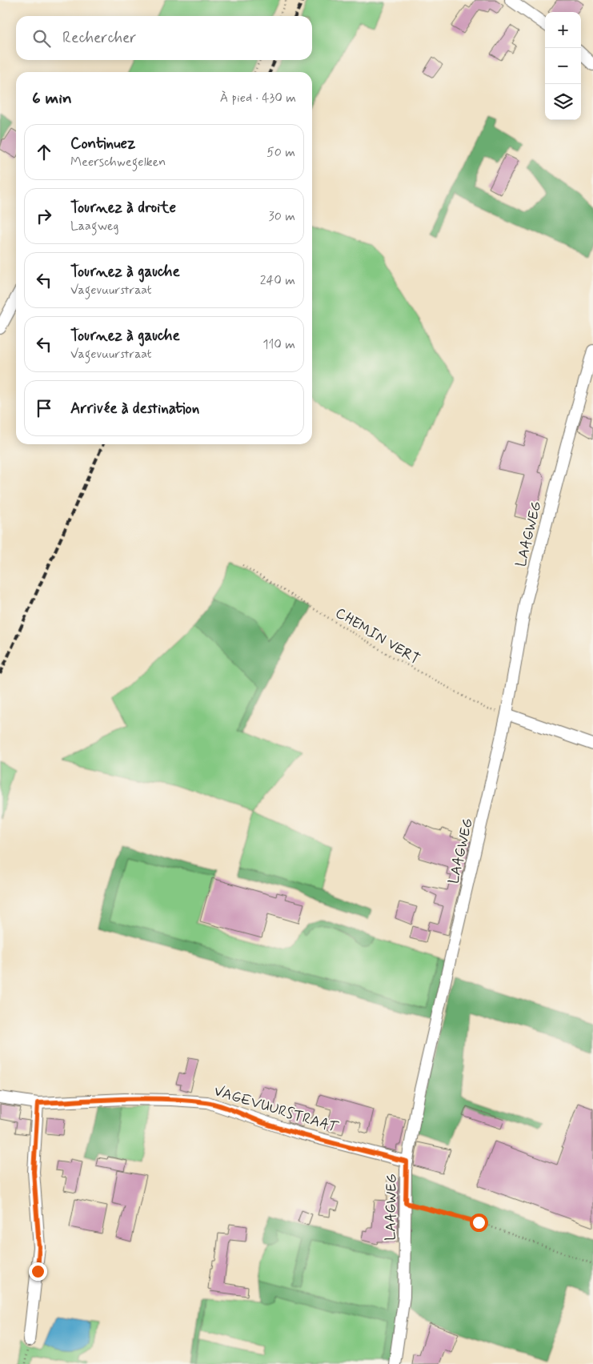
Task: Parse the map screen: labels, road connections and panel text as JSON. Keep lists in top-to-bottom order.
{
  "streets": {
    "street": ["LAAGWEG", "VAGEVUURSTRAAT"],
    "path": ["CHEMIN VERT"]
  },
  "crossings": [
    ["LAAGWEG", "CHEMIN VERT"],
    ["LAAGWEG", "VAGEVUURSTRAAT"]
  ],
  "page": {
    "map_buttons": ["+", "−"],
    "search": "Rechercher",
    "heading": ["6 min", "À pied · 430 m"],
    "list": [
      ["Continuez", "Meerschwegelken", "50 m"],
      ["Tournez à droite", "Laagweg", "30 m"],
      ["Tournez à gauche", "Vagevuurstraat", "240 m"],
      ["Tournez à gauche", "Vagevuurstraat", "110 m"],
      "Arrivée à destination"
    ]
  }
}
